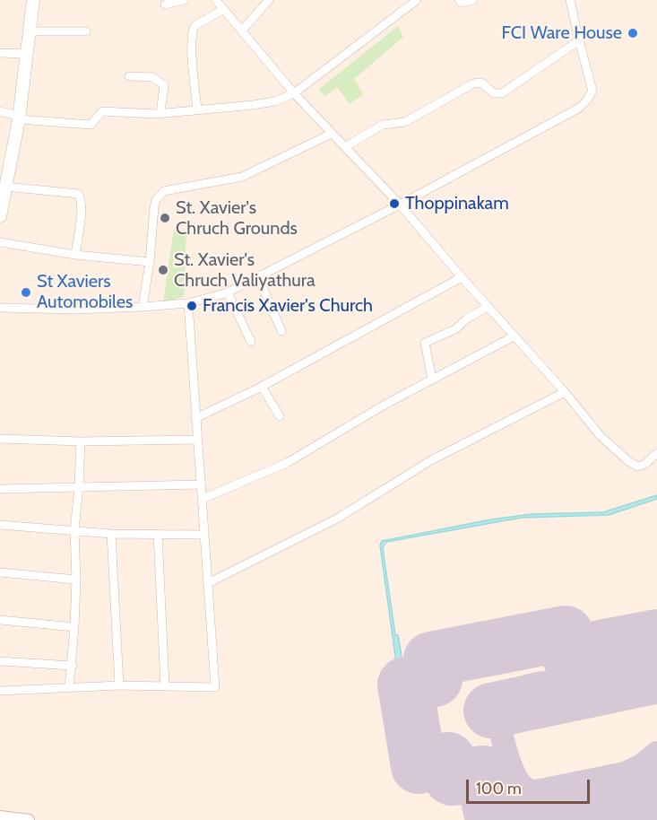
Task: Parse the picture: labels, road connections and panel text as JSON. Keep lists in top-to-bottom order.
{
  "places": [
    "FCI Ware House",
    "Thoppinakam",
    "St. Xavier's Chruch Grounds",
    "St. Xavier's Chruch Valiyathura",
    "St Xaviers Automobiles",
    "Francis Xavier's Church"
  ],
  "scale_bar": "100 m"
}
